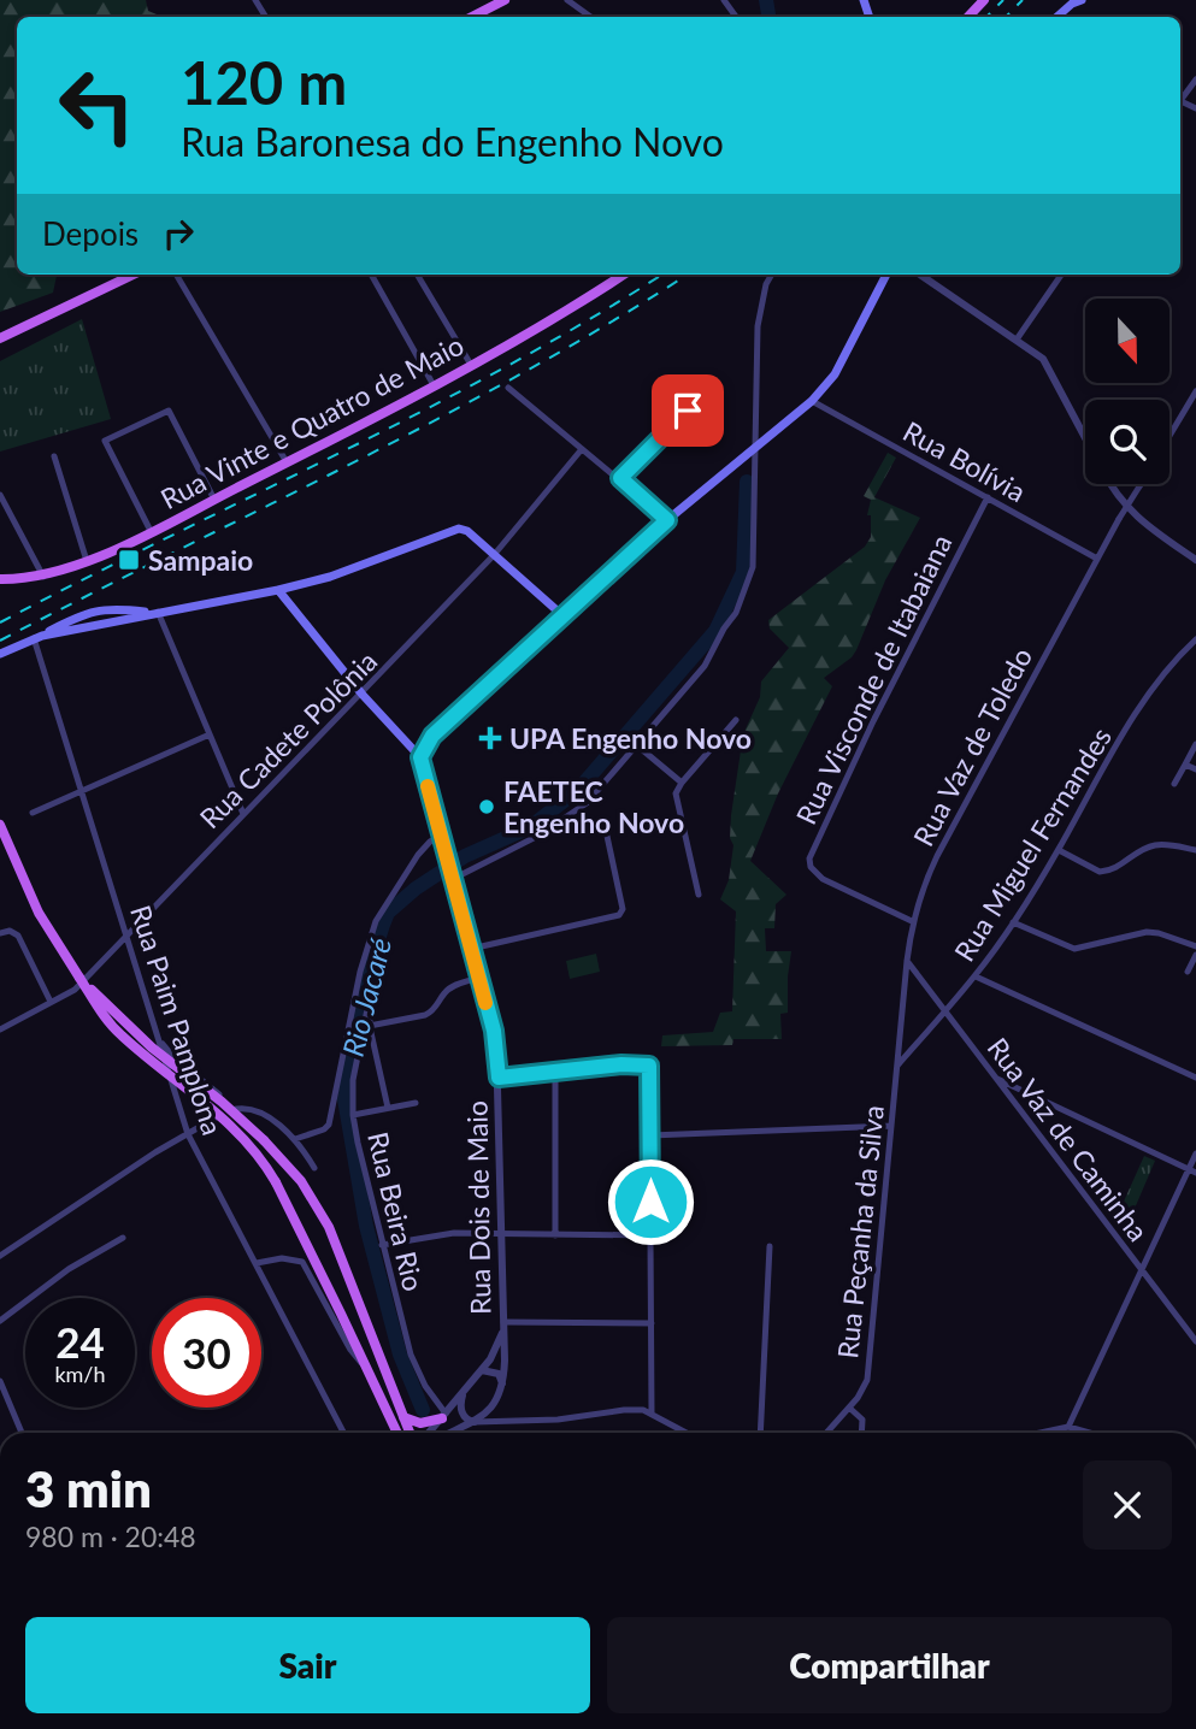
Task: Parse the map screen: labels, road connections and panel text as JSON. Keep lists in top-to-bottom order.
{
  "streets": {
    "main road": ["Rua Vinte e Quatro de Maio", "Rua Dois de Maio"],
    "street": [
      "Rua Bolívia",
      "Rua Visconde de Itabaiana",
      "Rua Cadete Polônia",
      "Rua Vaz de Toledo",
      "Rua Miguel Fernandes",
      "Rua Paim Pamplona",
      "Rua Vaz de Caminha",
      "Rua Beira Rio",
      "Rua Peçanha da Silva"
    ]
  },
  "crossings": [
    ["Rua Bolívia", "Rua Visconde de Itabaiana"],
    ["Rua Bolívia", "Rua Vaz de Toledo"],
    ["Rua Visconde de Itabaiana", "Rua Vaz de Toledo"],
    ["Rua Cadete Polônia", "Rua Paim Pamplona"],
    ["Rua Cadete Polônia", "Rua Dois de Maio"],
    ["Rua Vaz de Toledo", "Rua Miguel Fernandes"],
    ["Rua Vaz de Toledo", "Rua Vaz de Caminha"],
    ["Rua Vaz de Toledo", "Rua Peçanha da Silva"],
    ["Rua Miguel Fernandes", "Rua Vaz de Caminha"],
    ["Rua Miguel Fernandes", "Rua Peçanha da Silva"]
  ],
  "water": ["Rio Jacaré"],
  "places": {
    "transit": ["Sampaio"],
    "health": ["UPA Engenho Novo"],
    "other": ["FAETEC Engenho Novo"]
  },
  "north": "bottom",
  "page": {
    "turn": ["120 m", "Rua Baronesa do Engenho Novo"],
    "then": "Depois",
    "speed": "24 km/h",
    "limit": "30",
    "heading": ["3 min", "980 m · 20:48"],
    "buttons": ["Sair", "Compartilhar"]
  }
}
